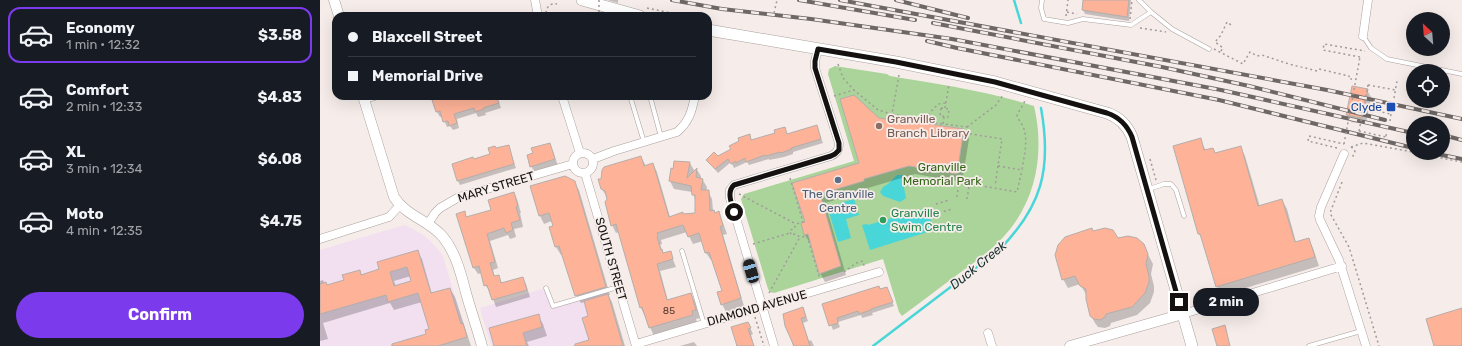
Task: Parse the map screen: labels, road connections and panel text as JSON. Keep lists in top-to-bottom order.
{
  "streets": {
    "street": ["MARY STREET", "SOUTH STREET", "DIAMOND AVENUE"]
  },
  "crossings": [
    ["MARY STREET", "SOUTH STREET"],
    ["SOUTH STREET", "DIAMOND AVENUE"]
  ],
  "water": ["Duck Creek"],
  "parks": ["Granville Memorial Park"],
  "places": {
    "transit": ["Clyde"],
    "other": ["Granville Branch Library", "The Granville Centre", "Granville Swim Centre"]
  },
  "house_numbers": ["85"],
  "north": "top left",
  "page": {
    "list": [
      {
        "name": "Economy",
        "note": "1 min · 12:32",
        "value": "$3.58"
      },
      {
        "name": "Comfort",
        "note": "2 min · 12:33",
        "value": "$4.83"
      },
      {
        "name": "XL",
        "note": "3 min · 12:34",
        "value": "$6.08"
      },
      {
        "name": "Moto",
        "note": "4 min · 12:35",
        "value": "$4.75"
      }
    ],
    "banner": ["Blaxcell Street", "Memorial Drive"],
    "buttons": "Confirm",
    "bubble": "2 min"
  }
}
